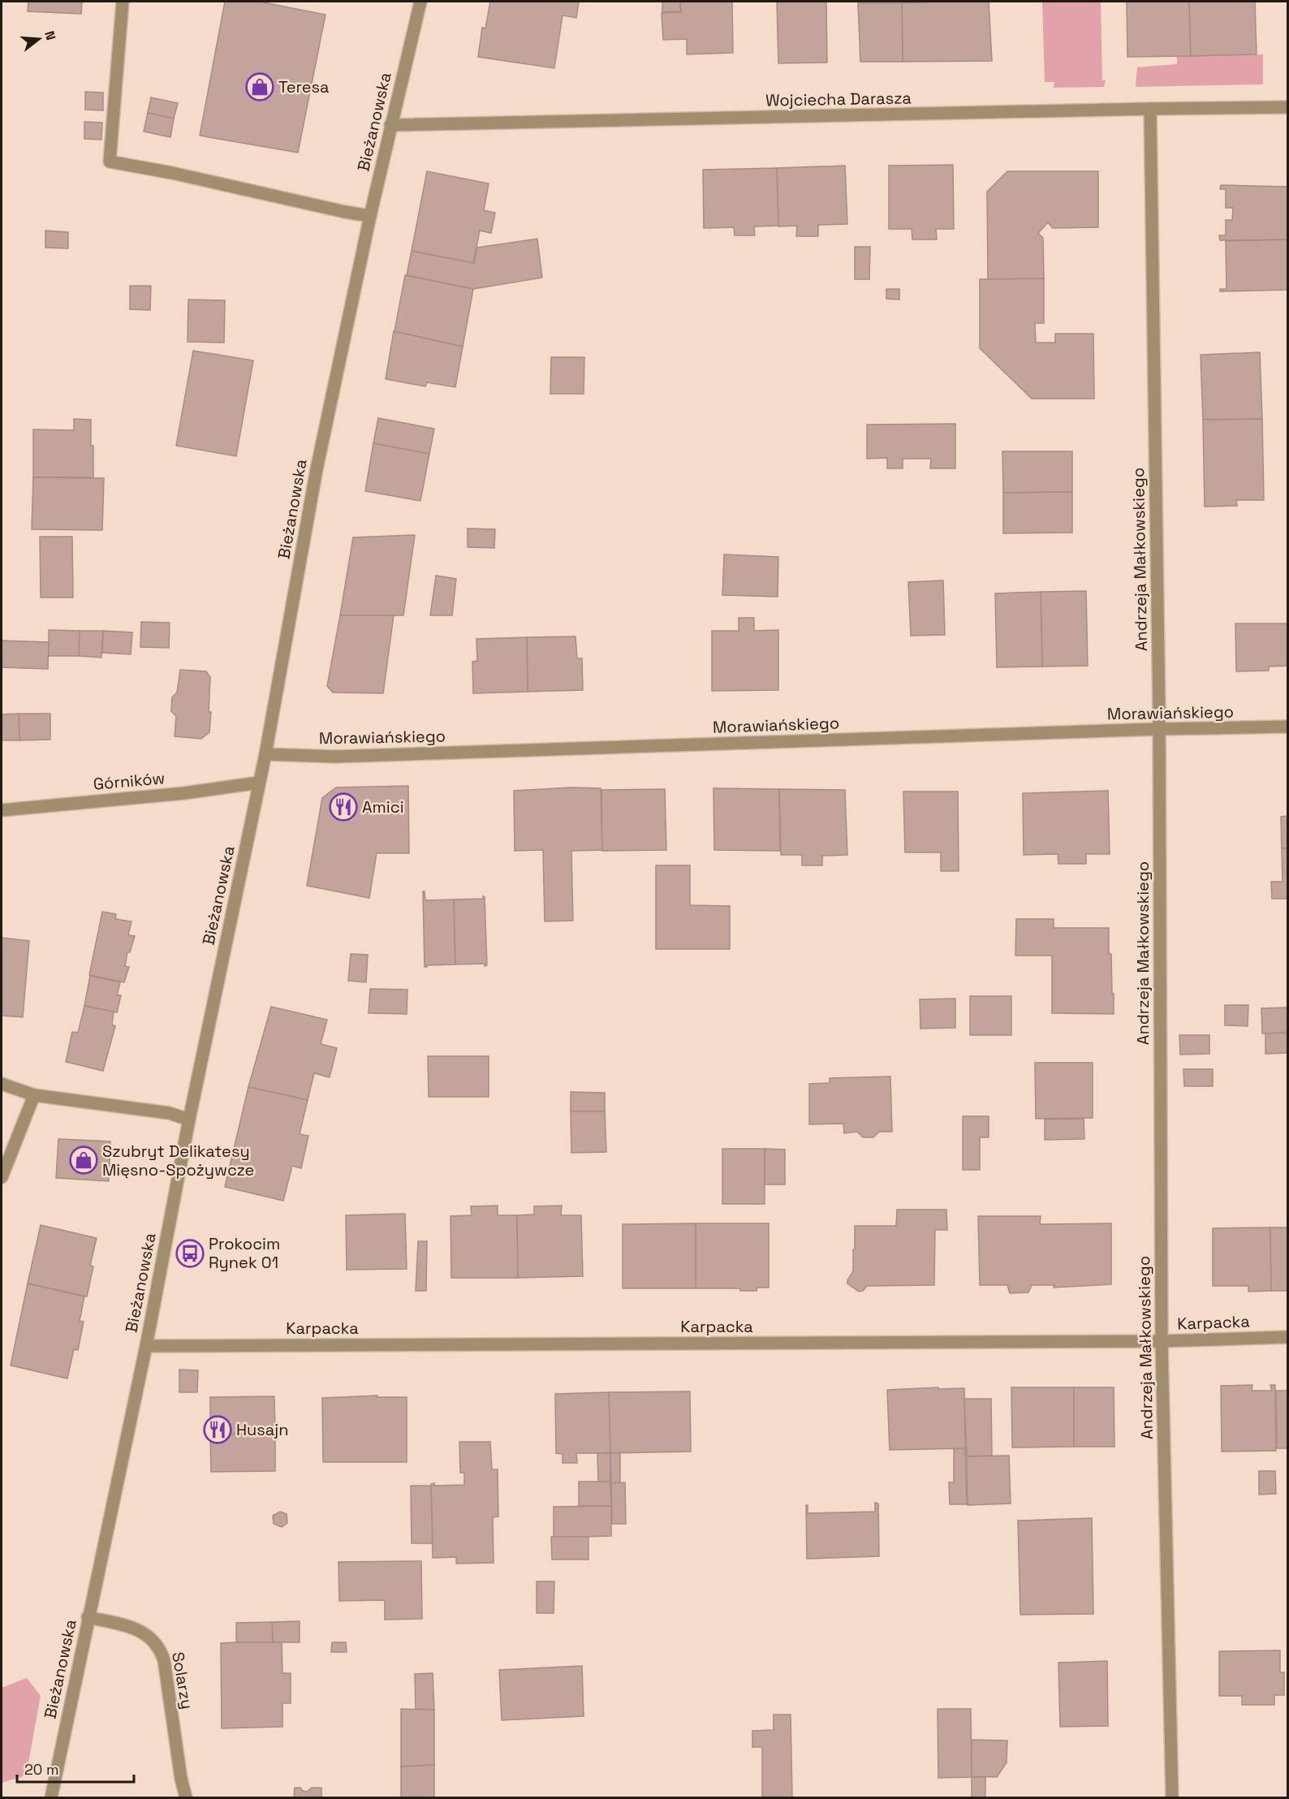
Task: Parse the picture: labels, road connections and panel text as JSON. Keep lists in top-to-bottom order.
{
  "streets": {
    "street": [
      "Wojciecha Darasza",
      "Bieżanowska",
      "Andrzeja Małkowskiego",
      "Morawiańskiego",
      "Górników",
      "Karpacka",
      "Solarzy"
    ]
  },
  "crossings": [
    ["Wojciecha Darasza", "Bieżanowska"],
    ["Wojciecha Darasza", "Andrzeja Małkowskiego"],
    ["Bieżanowska", "Morawiańskiego"],
    ["Bieżanowska", "Górników"],
    ["Bieżanowska", "Karpacka"],
    ["Bieżanowska", "Solarzy"],
    ["Andrzeja Małkowskiego", "Morawiańskiego"],
    ["Andrzeja Małkowskiego", "Karpacka"]
  ],
  "places": {
    "shop": ["Teresa", "Szubryt Delikatesy Mięsno-Spożywcze"],
    "restaurant": ["Amici", "Husajn"],
    "bus stop": ["Prokocim Rynek 01"]
  },
  "scale_bar": "20 m",
  "north": "right"
}
